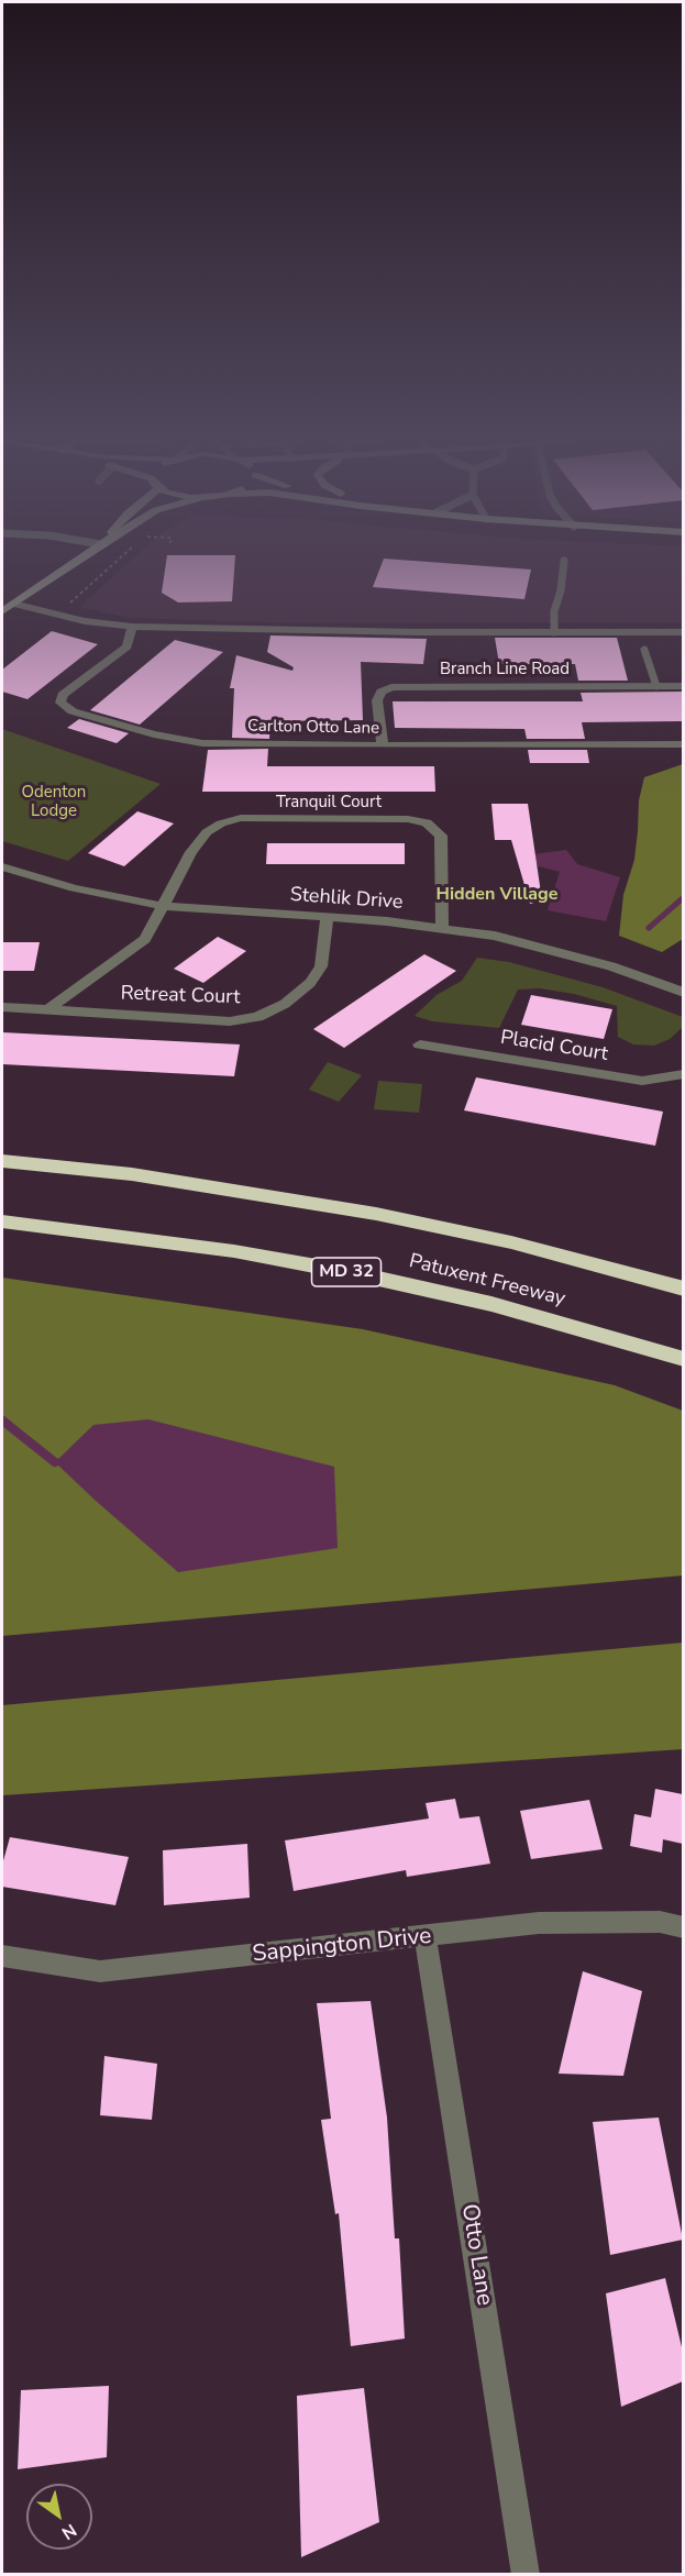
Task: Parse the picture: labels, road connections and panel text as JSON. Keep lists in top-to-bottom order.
{
  "streets": {
    "highway": ["MD 32", "Patuxent Freeway"],
    "street": [
      "Branch Line Road",
      "Carlton Otto Lane",
      "Tranquil Court",
      "Stehlik Drive",
      "Retreat Court",
      "Placid Court",
      "Sappington Drive",
      "Otto Lane"
    ]
  },
  "crossings": [
    ["Branch Line Road", "Carlton Otto Lane"],
    ["Tranquil Court", "Stehlik Drive"],
    ["Tranquil Court", "Retreat Court"],
    ["Stehlik Drive", "Retreat Court"],
    ["Sappington Drive", "Otto Lane"]
  ],
  "districts": ["Hidden Village"],
  "parks": ["Odenton Lodge"],
  "north": "bottom right"
}
